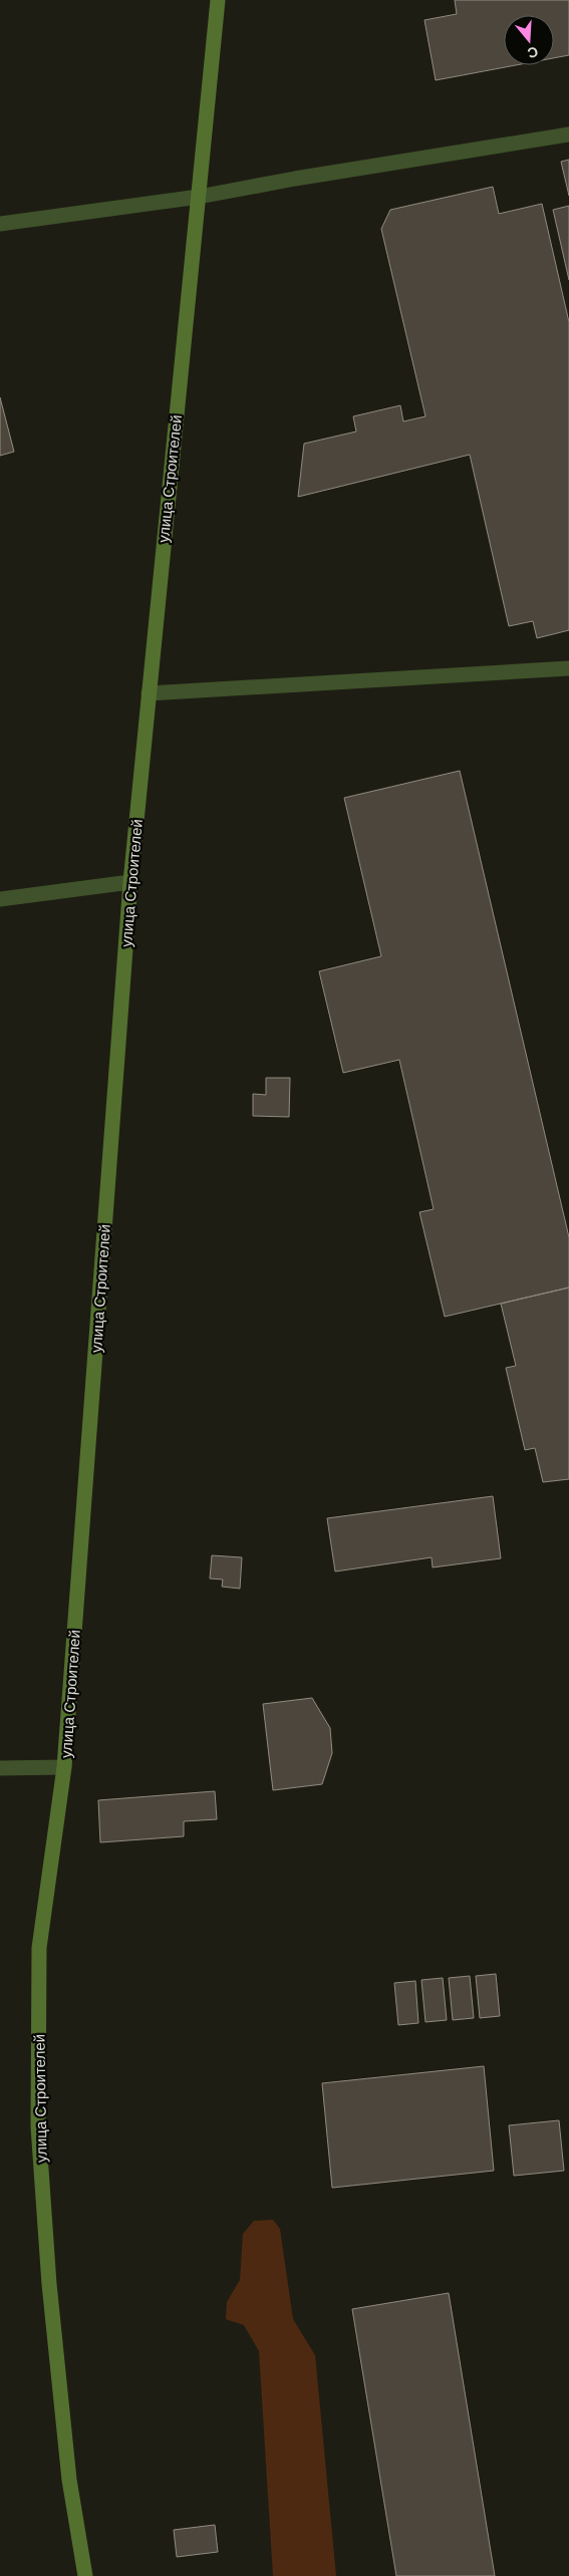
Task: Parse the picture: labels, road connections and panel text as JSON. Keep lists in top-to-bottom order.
{
  "streets": {
    "main road": ["улица Строителей"]
  },
  "north": "bottom"
}
